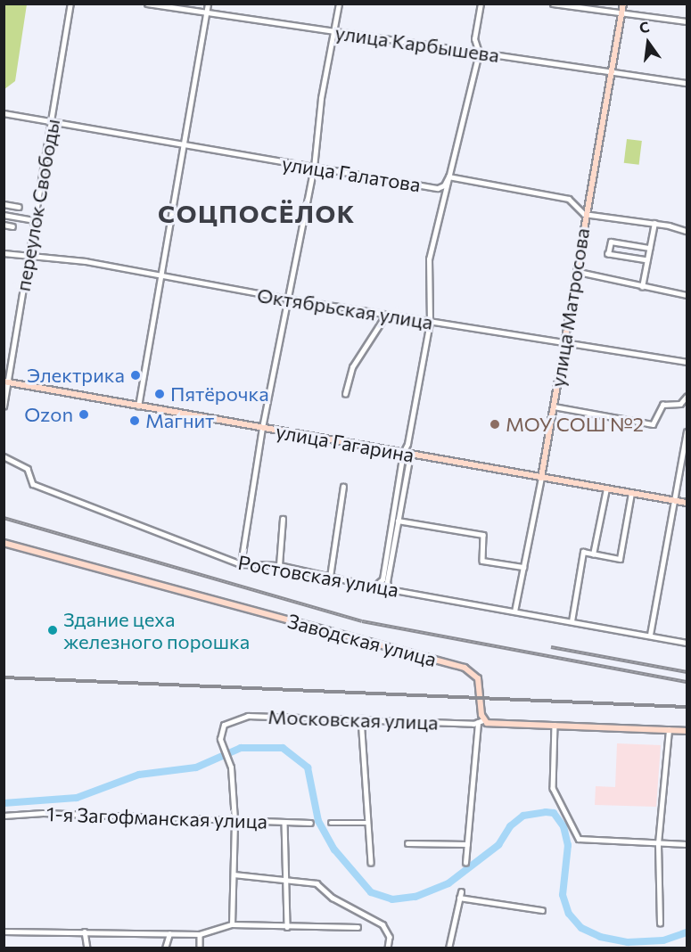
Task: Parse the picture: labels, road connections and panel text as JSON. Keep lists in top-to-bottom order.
{
  "streets": {
    "main road": ["улица Матросова", "улица Гагарина", "Заводская улица"],
    "street": [
      "улица Карбышева",
      "улица Галатова",
      "переулок Свободы",
      "Октябрьская улица",
      "Ростовская улица",
      "Московская улица",
      "1-я Загофманская улица"
    ]
  },
  "crossings": [
    ["улица Карбышева", "улица Матросова"],
    ["улица Галатова", "переулок Свободы"],
    ["улица Галатова", "улица Матросова"],
    ["переулок Свободы", "Октябрьская улица"],
    ["переулок Свободы", "улица Гагарина"],
    ["улица Матросова", "Октябрьская улица"],
    ["улица Матросова", "улица Гагарина"],
    ["улица Матросова", "Ростовская улица"],
    ["Заводская улица", "Московская улица"],
    ["Московская улица", "1-я Загофманская улица"]
  ],
  "districts": ["СОЦПОСЁЛОК"],
  "places": [
    "Электрика",
    "Пятёрочка",
    "Ozon",
    "Магнит",
    "МОУ СОШ №2",
    "Здание цеха железного порошка"
  ],
  "north": "top"
}
